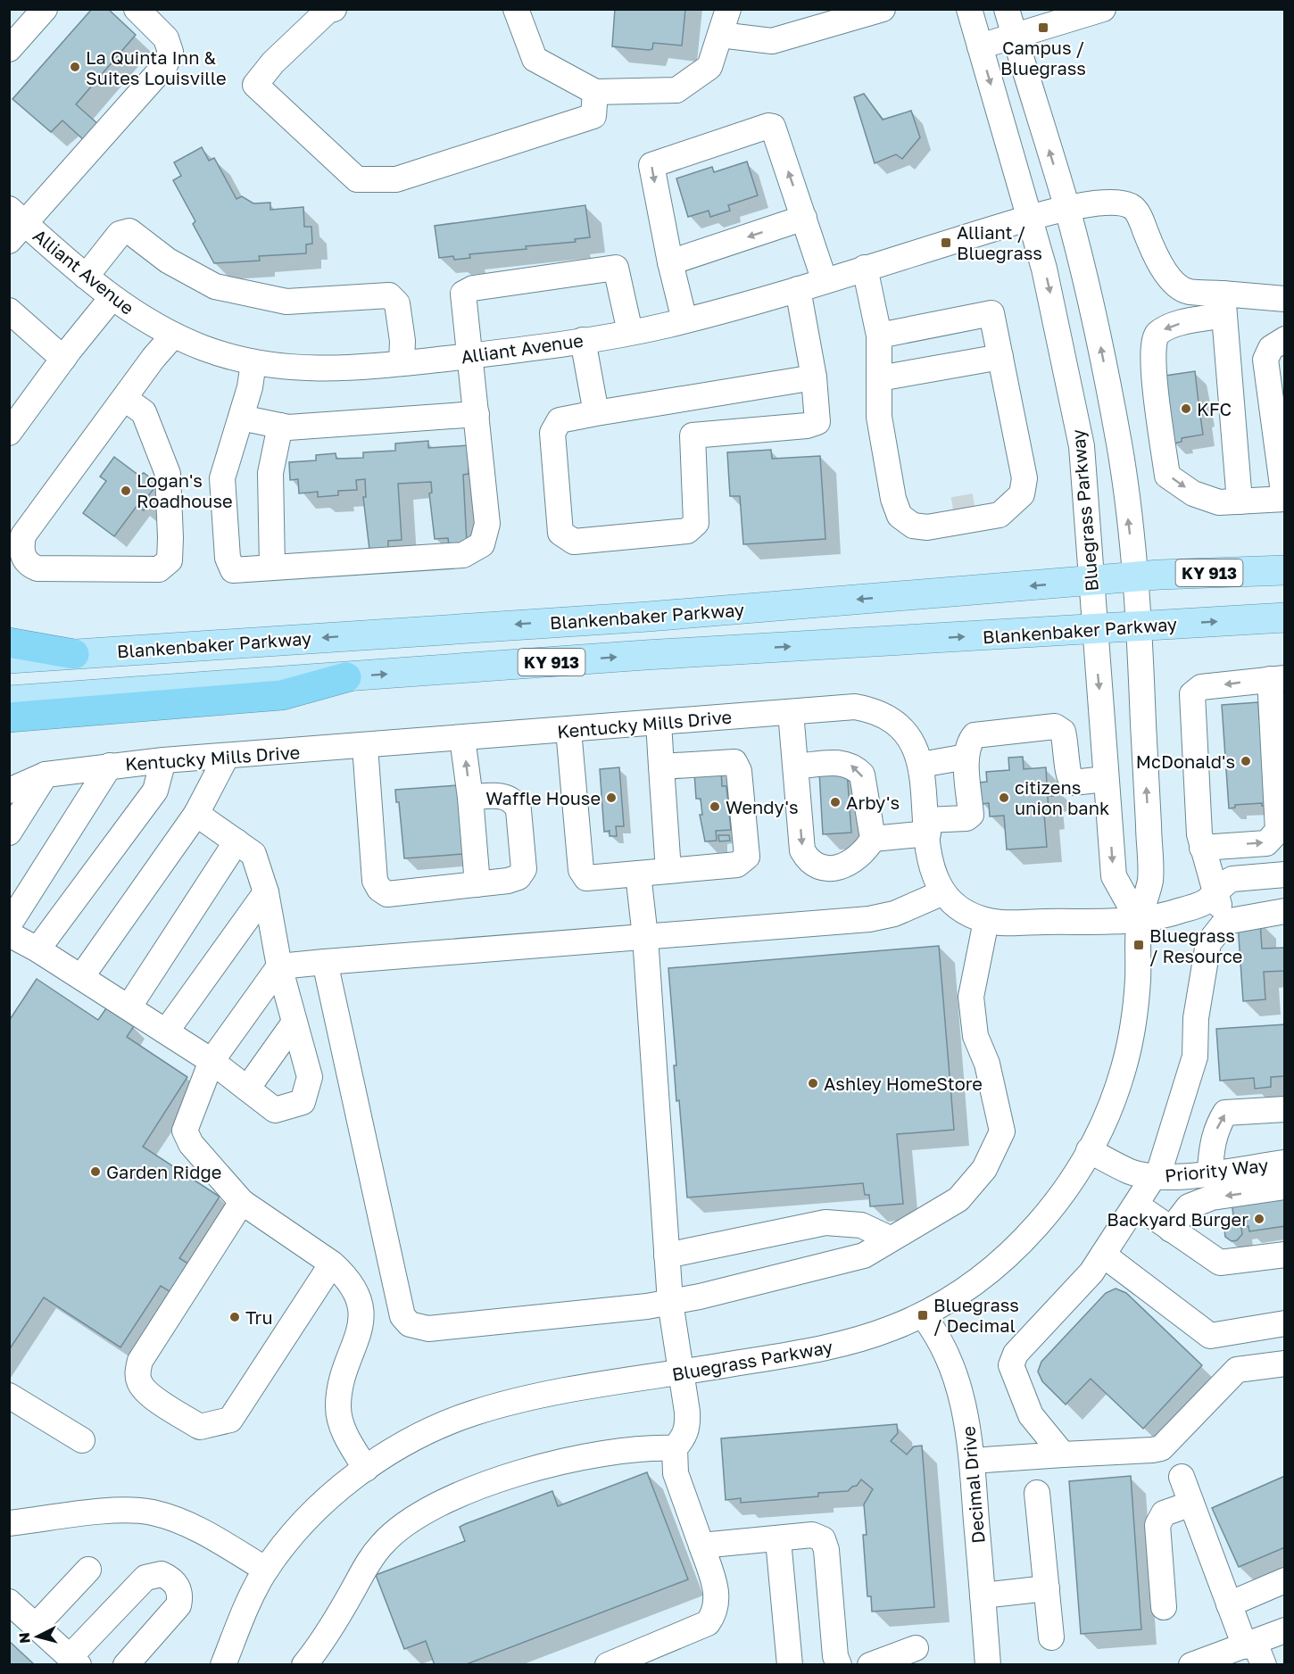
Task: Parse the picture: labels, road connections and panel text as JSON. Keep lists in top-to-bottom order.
{
  "streets": {
    "main road": ["KY 913", "Blankenbaker Parkway"],
    "street": [
      "Alliant Avenue",
      "Bluegrass Parkway",
      "Kentucky Mills Drive",
      "Priority Way",
      "Decimal Drive"
    ]
  },
  "crossings": [
    ["Alliant Avenue", "Bluegrass Parkway"],
    ["Bluegrass Parkway", "Blankenbaker Parkway"],
    ["Bluegrass Parkway", "Kentucky Mills Drive"],
    ["Bluegrass Parkway", "Priority Way"],
    ["Bluegrass Parkway", "Decimal Drive"]
  ],
  "places": {
    "transit": [
      "Campus / Bluegrass",
      "Alliant / Bluegrass",
      "Bluegrass / Resource",
      "Bluegrass / Decimal"
    ],
    "other": [
      "La Quinta Inn & Suites Louisville",
      "KFC",
      "Logan's Roadhouse",
      "McDonald's",
      "Waffle House",
      "citizens union bank",
      "Arby's",
      "Wendy's",
      "Ashley HomeStore",
      "Garden Ridge",
      "Backyard Burger",
      "Tru"
    ]
  },
  "north": "left"
}
